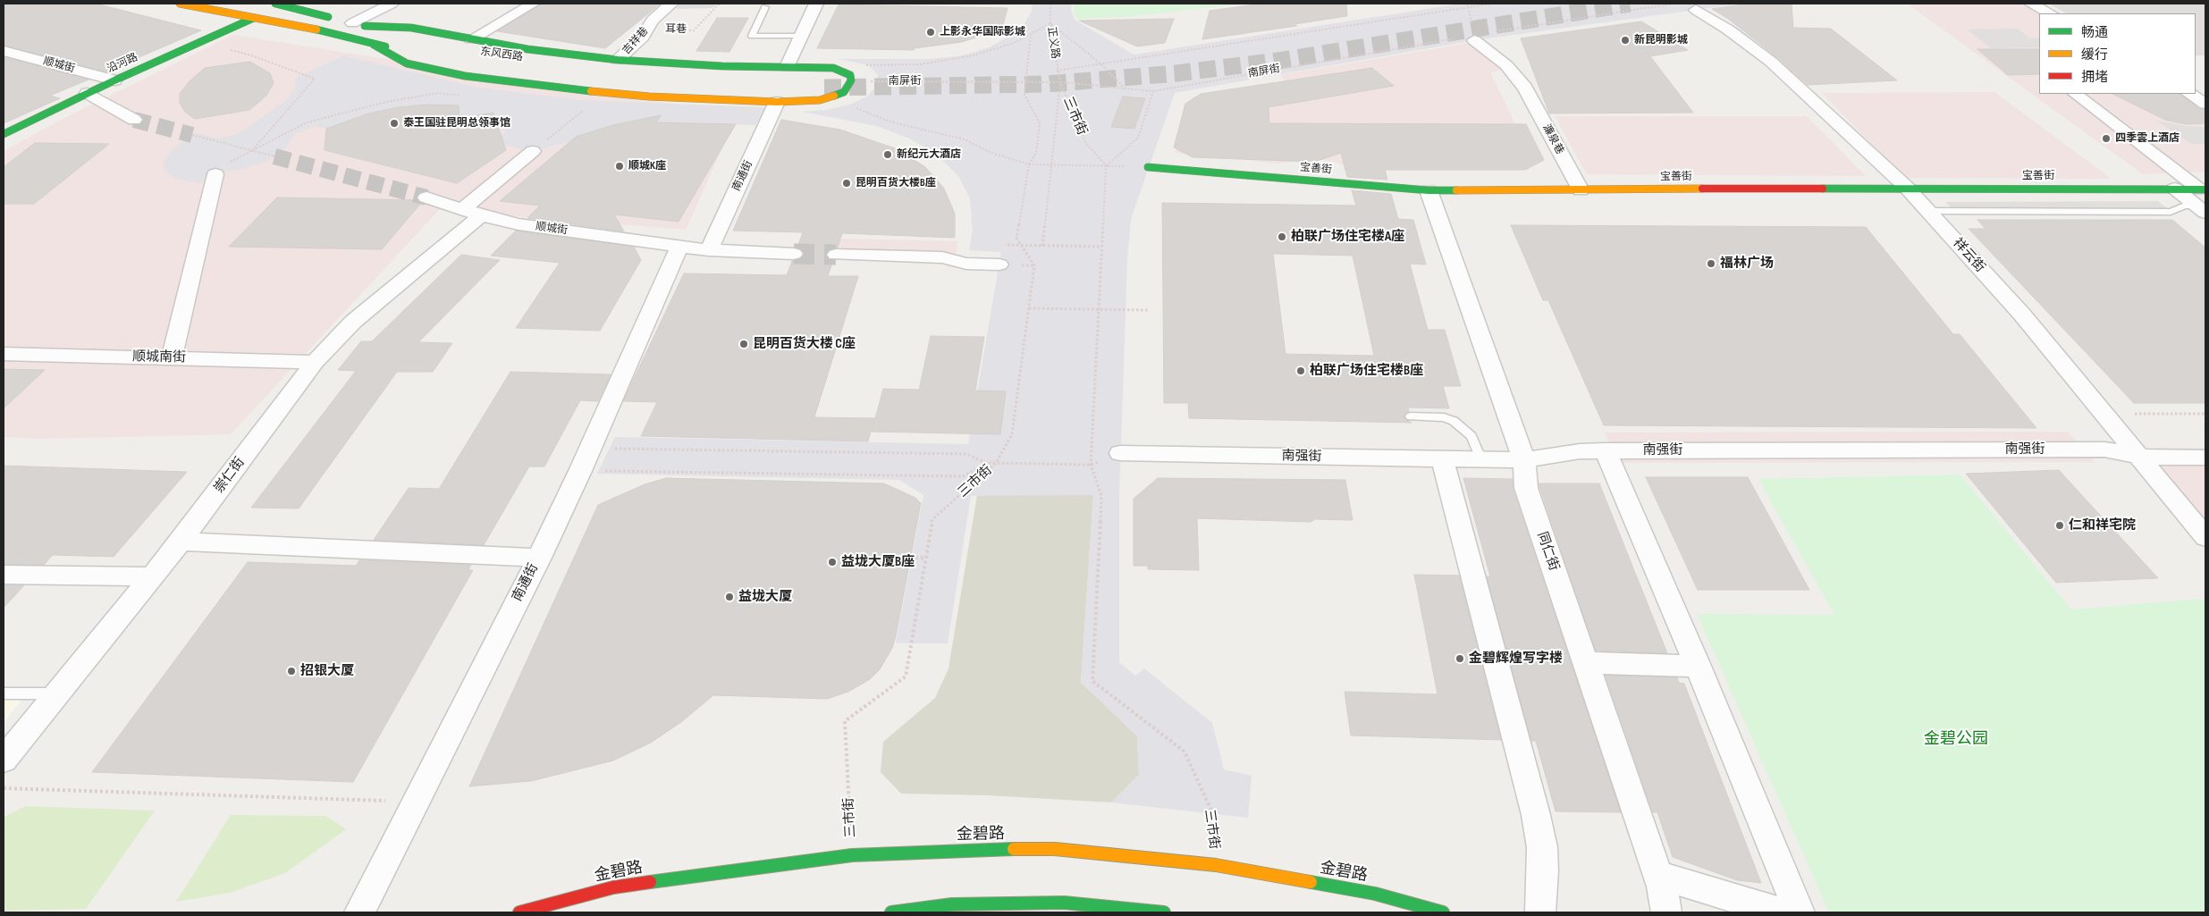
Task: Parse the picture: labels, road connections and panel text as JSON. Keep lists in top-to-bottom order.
{
  "streets": {
    "main road": ["沿河路", "宝善街", "金碧路"],
    "street": [
      "吉祥巷",
      "顺城街",
      "濂泉巷",
      "南通街",
      "祥云街",
      "顺城南街",
      "南强街",
      "崇仁街",
      "同仁街"
    ],
    "path": [
      "耳巷",
      "正义路",
      "南屏街",
      "三市街"
    ]
  },
  "crossings": [
    ["耳巷", "吉祥巷"],
    ["正义路", "南屏街"],
    ["正义路", "三市街"],
    ["沿河路", "顺城街"],
    ["顺城街", "南通街"],
    ["顺城街", "崇仁街"],
    ["南屏街", "三市街"],
    ["三市街", "金碧路"],
    ["濂泉巷", "宝善街"],
    ["宝善街", "祥云街"],
    ["宝善街", "同仁街"],
    ["祥云街", "南强街"],
    ["顺城南街", "崇仁街"],
    ["南强街", "同仁街"]
  ],
  "parks": ["金碧公园"],
  "places": [
    "上影永华国际影城",
    "新昆明影城",
    "泰王国驻昆明总领事馆",
    "四季雲上酒店",
    "新纪元大酒店",
    "顺城K座",
    "昆明百货大楼B座",
    "柏联广场住宅楼A座",
    "福林广场",
    "昆明百货大楼 C座",
    "柏联广场住宅楼B座",
    "仁和祥宅院",
    "益垅大厦B座",
    "益垅大厦",
    "金碧辉煌写字楼",
    "招银大厦"
  ],
  "legend": ["畅通", "缓行", "拥堵"]
}
